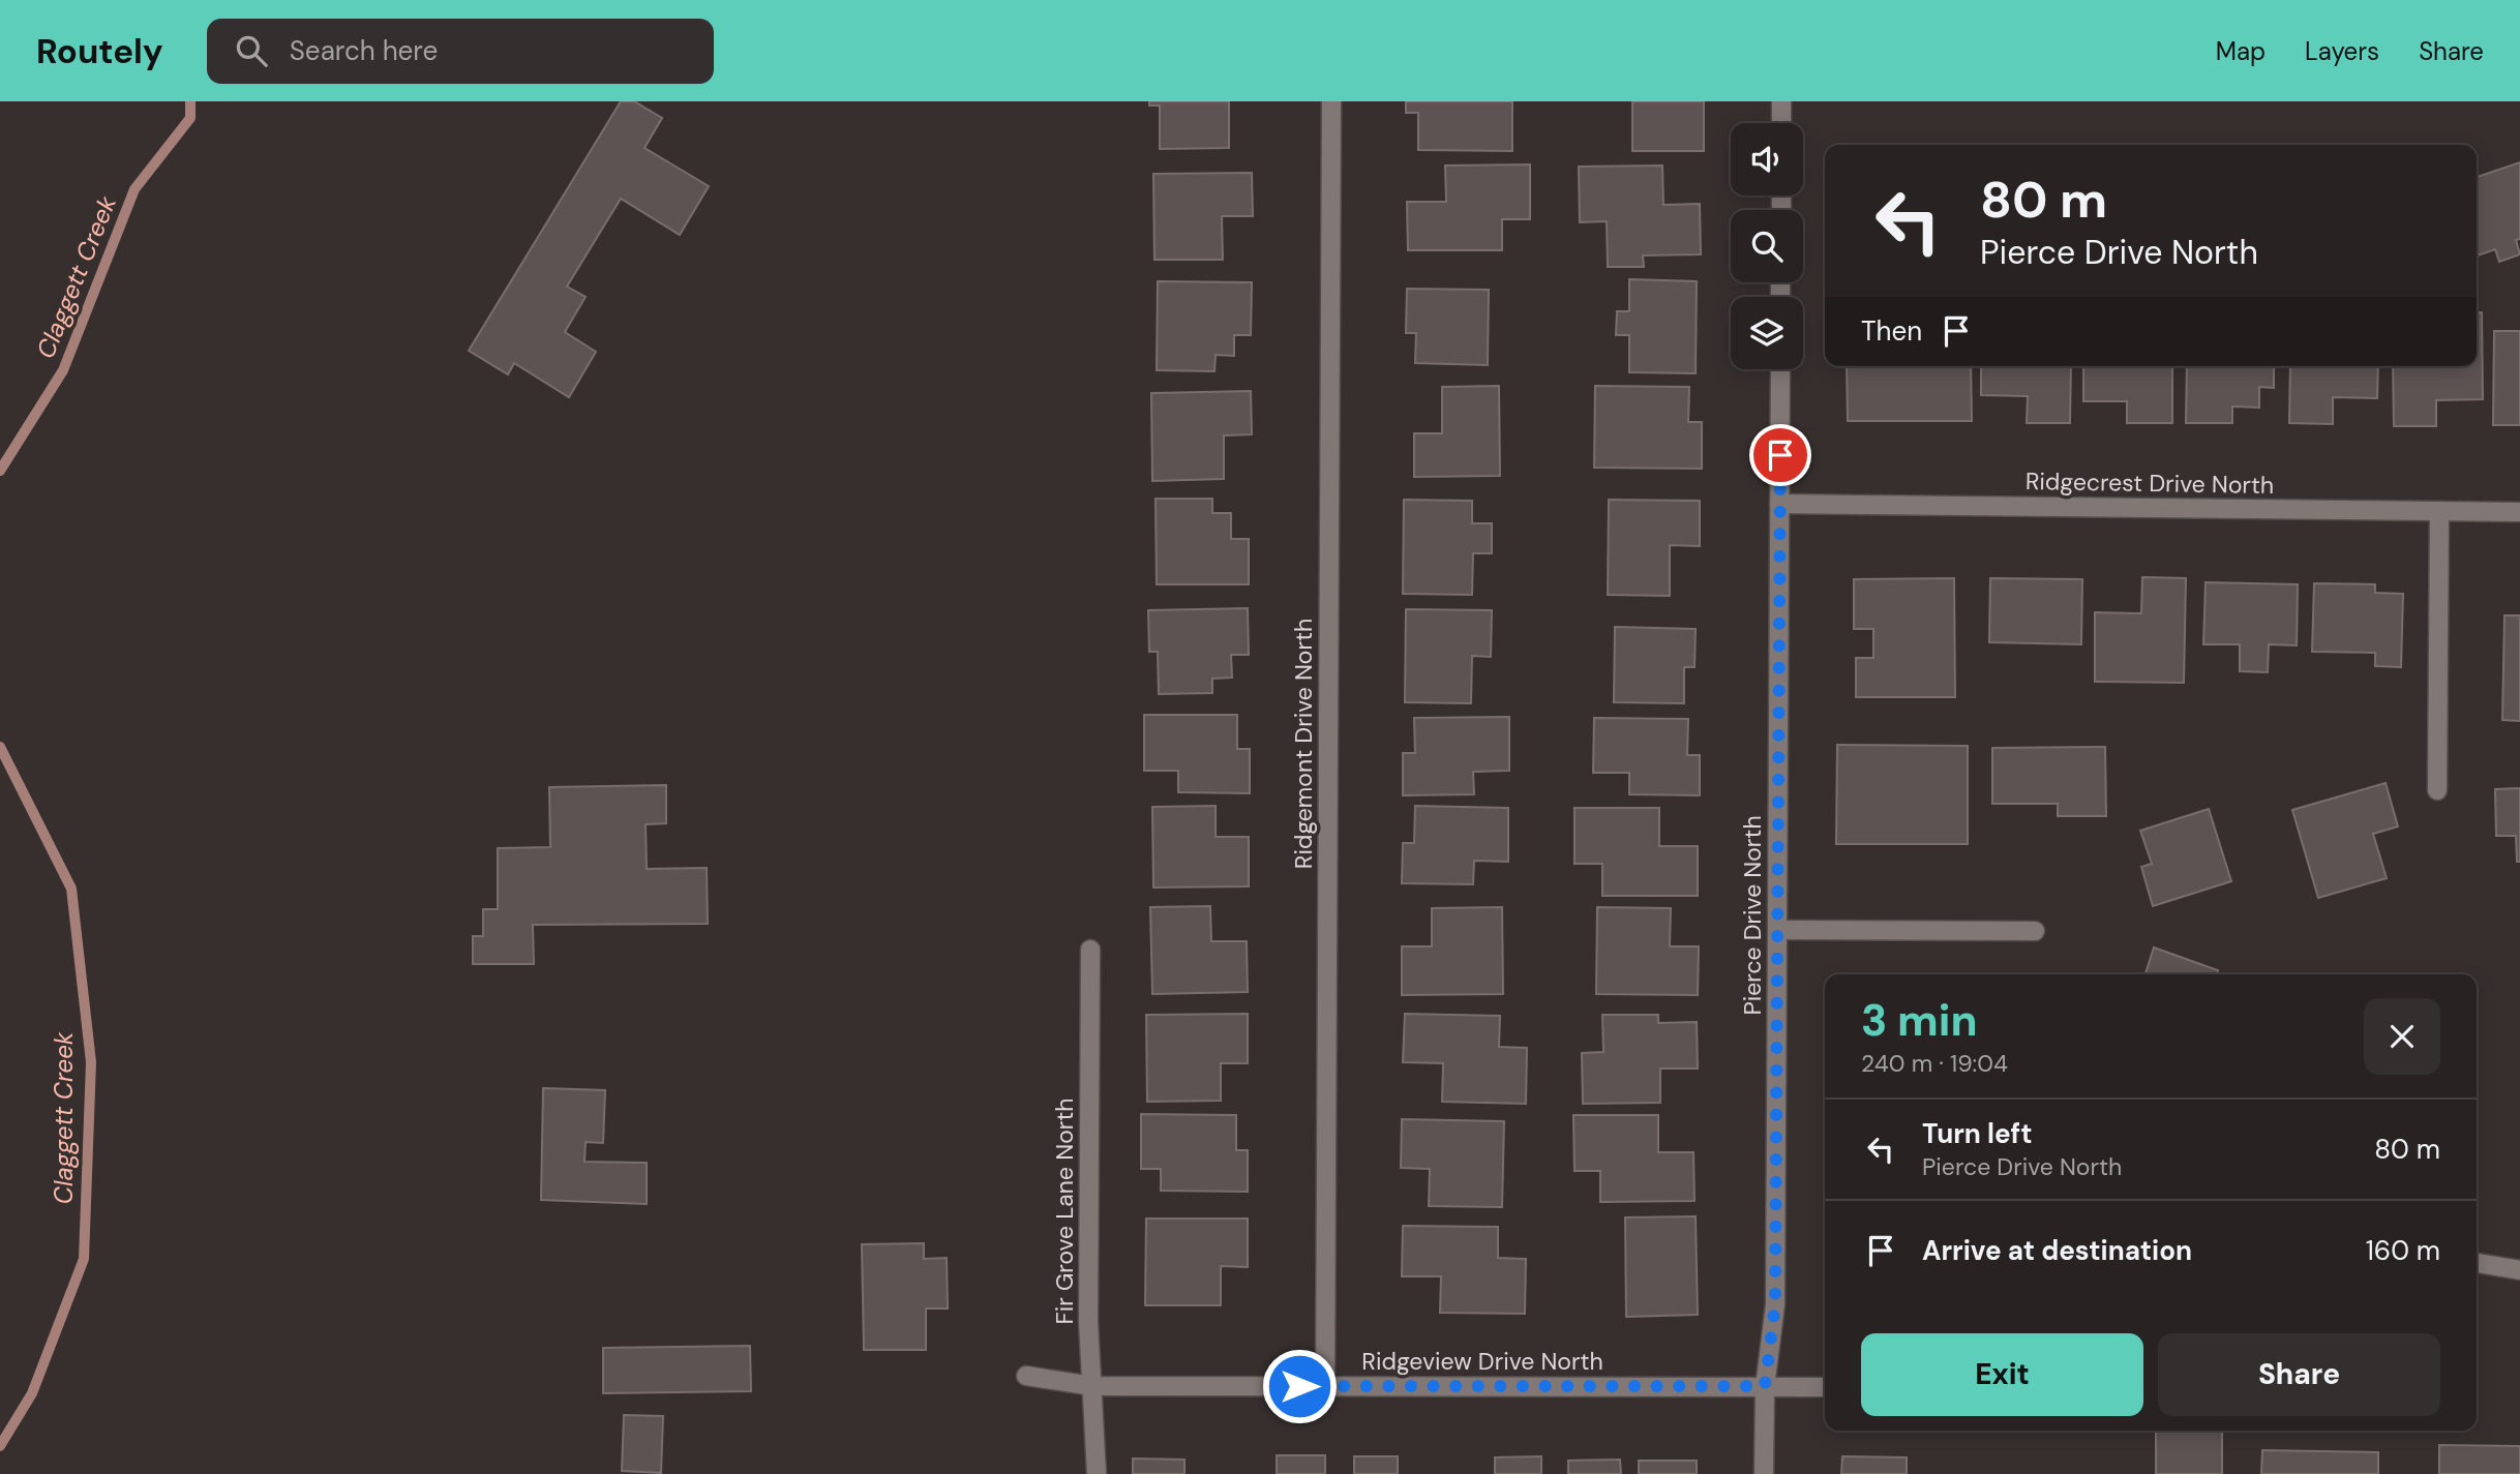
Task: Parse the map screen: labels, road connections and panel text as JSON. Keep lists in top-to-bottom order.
{
  "streets": {
    "street": [
      "Ridgecrest Drive North",
      "Ridgemont Drive North",
      "Pierce Drive North",
      "Fir Grove Lane North",
      "Ridgeview Drive North"
    ]
  },
  "crossings": [
    ["Ridgecrest Drive North", "Pierce Drive North"],
    ["Ridgemont Drive North", "Ridgeview Drive North"],
    ["Pierce Drive North", "Ridgeview Drive North"],
    ["Fir Grove Lane North", "Ridgeview Drive North"]
  ],
  "water": ["Claggett Creek"],
  "page": {
    "header": "Routely",
    "search": "Search here",
    "nav": ["Map", "Layers", "Share"],
    "turn": ["80 m", "Pierce Drive North"],
    "then": "Then",
    "heading": ["3 min", "240 m · 19:04"],
    "list": [
      {
        "name": "Turn left",
        "note": "Pierce Drive North",
        "value": "80 m"
      },
      {
        "name": "Arrive at destination",
        "value": "160 m"
      }
    ],
    "buttons": ["Exit", "Share"]
  }
}
